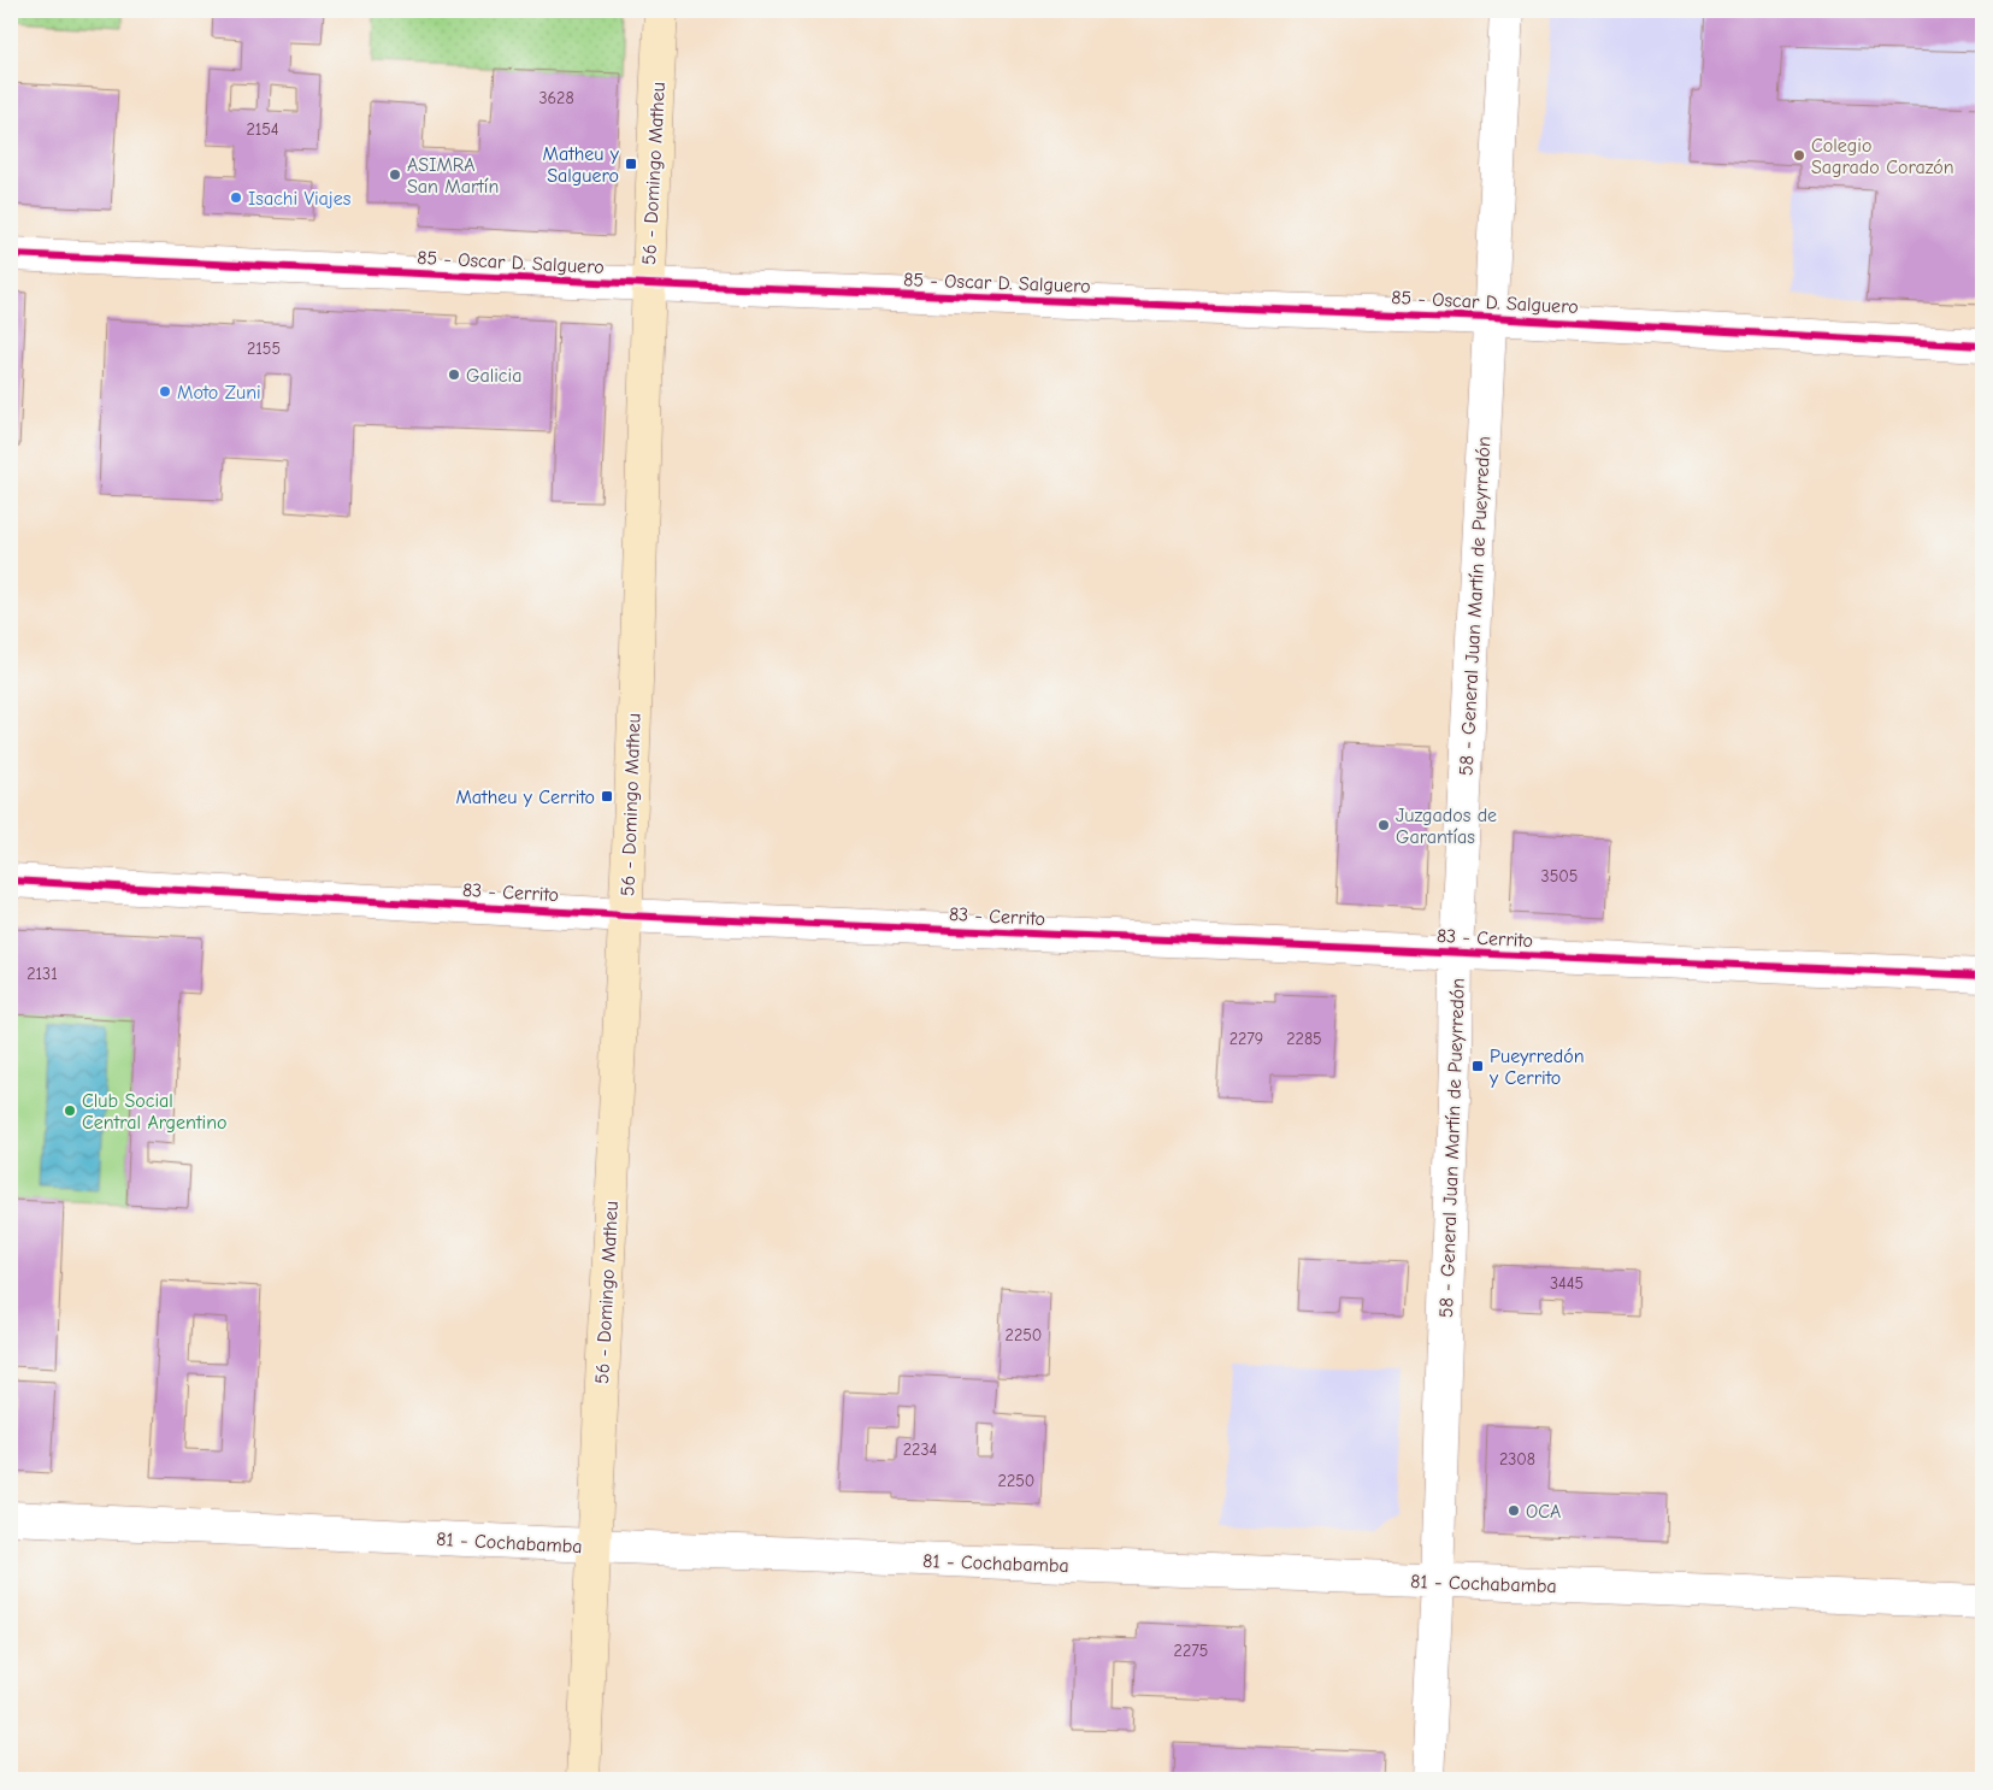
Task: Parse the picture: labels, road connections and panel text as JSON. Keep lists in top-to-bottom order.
{
  "streets": {
    "street": [
      "56 - Domingo Matheu",
      "85 - Oscar D. Salguero",
      "58 - General Juan Martín de Pueyrredón",
      "83 - Cerrito",
      "81 - Cochabamba"
    ]
  },
  "crossings": [
    ["56 - Domingo Matheu", "85 - Oscar D. Salguero"],
    ["56 - Domingo Matheu", "83 - Cerrito"],
    ["56 - Domingo Matheu", "81 - Cochabamba"],
    ["85 - Oscar D. Salguero", "58 - General Juan Martín de Pueyrredón"],
    ["58 - General Juan Martín de Pueyrredón", "83 - Cerrito"],
    ["58 - General Juan Martín de Pueyrredón", "81 - Cochabamba"]
  ],
  "places": {
    "other": [
      "Colegio Sagrado Corazón",
      "ASIMRA San Martín",
      "Isachi Viajes",
      "Galicia",
      "Moto Zuni",
      "Juzgados de Garantías",
      "Club Social Central Argentino",
      "OCA"
    ],
    "transit": ["Matheu y Salguero", "Matheu y Cerrito", "Pueyrredón y Cerrito"]
  },
  "house_numbers": [
    "3628",
    "2154",
    "2155",
    "3505",
    "2131",
    "2279",
    "2285",
    "3445",
    "2250",
    "2234",
    "2308",
    "2250",
    "2275"
  ]
}
